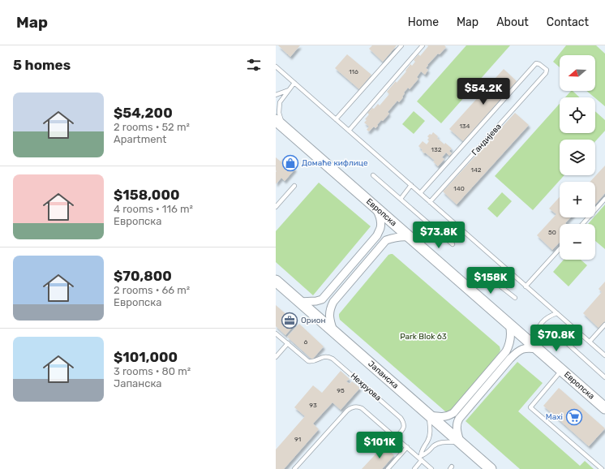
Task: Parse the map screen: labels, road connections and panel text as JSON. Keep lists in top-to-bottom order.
{
  "streets": {
    "street": ["Европска", "Јапанска"],
    "lane": ["Гандијева", "Нехруова"]
  },
  "parks": ["Park Blok 63"],
  "places": {
    "shop": ["Домаће кифлице"],
    "office": ["Орион"],
    "supermarket": ["Maxi"]
  },
  "house_numbers": [
    "116",
    "134",
    "132",
    "142",
    "140",
    "50",
    "6",
    "95",
    "93",
    "91"
  ],
  "north": "left",
  "page": {
    "header": "Map",
    "nav": [
      "Home",
      "Map",
      "About",
      "Contact"
    ],
    "heading": "5 homes",
    "map_buttons": ["+", "−"],
    "price": [
      "$54.2K",
      "$73.8K",
      "$158K",
      "$70.8K",
      "$101K"
    ],
    "list": [
      {
        "name": "$54,200",
        "note": "2 rooms · 52 m² · Apartment"
      },
      {
        "name": "$158,000",
        "note": "4 rooms · 116 m² · Европска"
      },
      {
        "name": "$70,800",
        "note": "2 rooms · 66 m² · Европска"
      },
      {
        "name": "$101,000",
        "note": "3 rooms · 80 m² · Јапанска"
      }
    ]
  }
}
